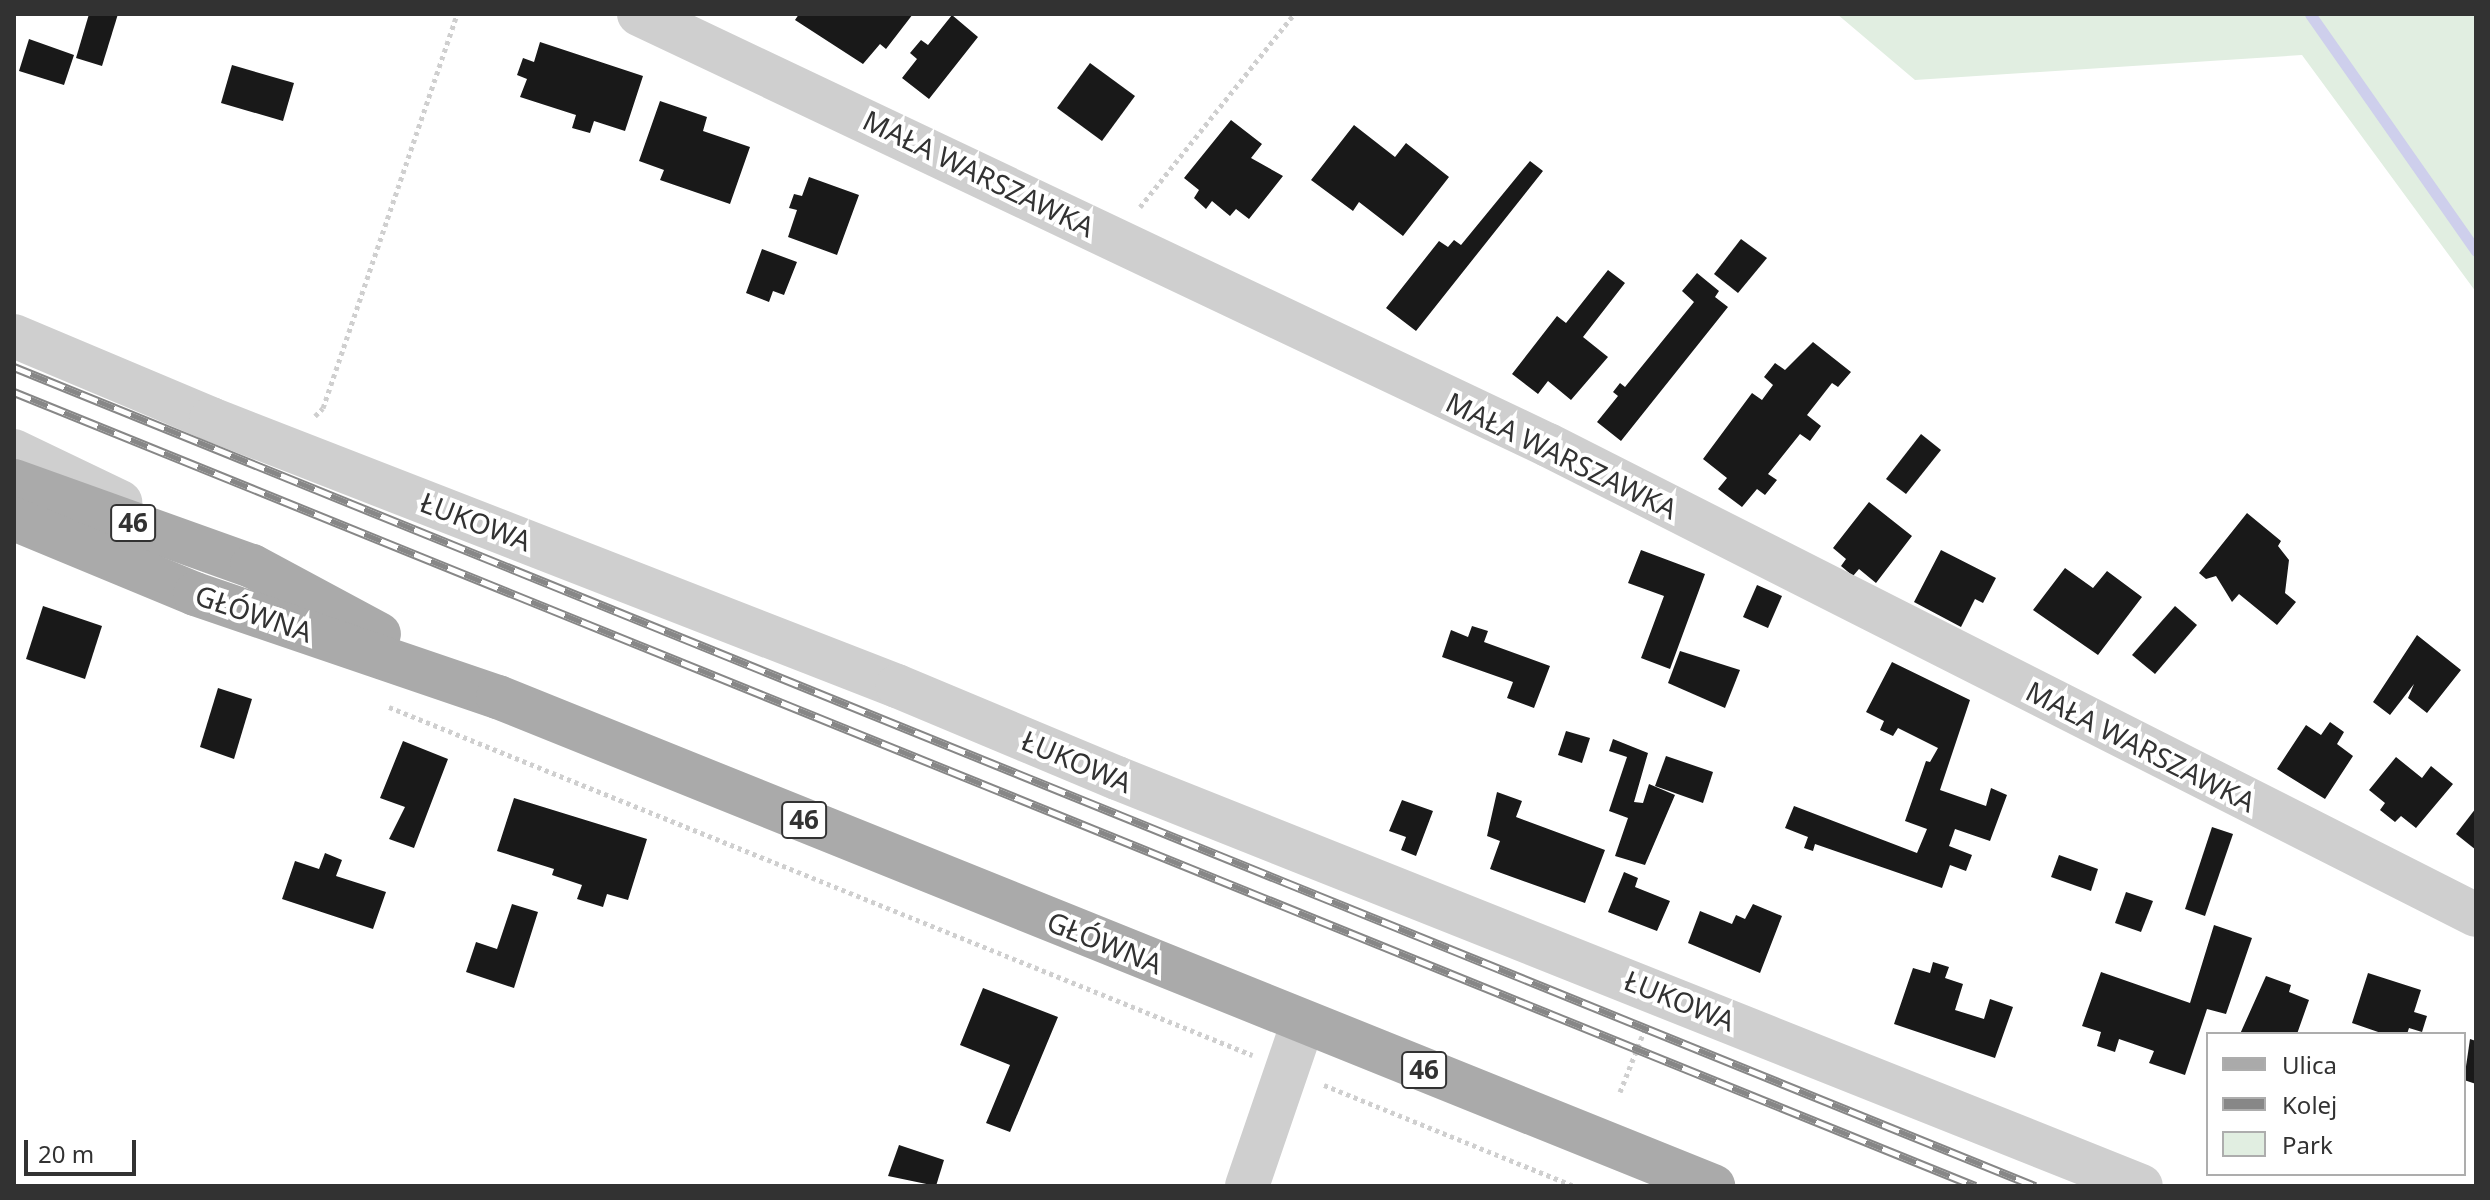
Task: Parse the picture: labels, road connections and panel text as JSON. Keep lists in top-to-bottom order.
{
  "streets": {
    "main road": ["46", "GŁÓWNA"],
    "street": ["MAŁA WARSZAWKA", "ŁUKOWA"]
  },
  "legend": ["Ulica", "Kolej", "Park"],
  "scale_bar": "20 m"
}
